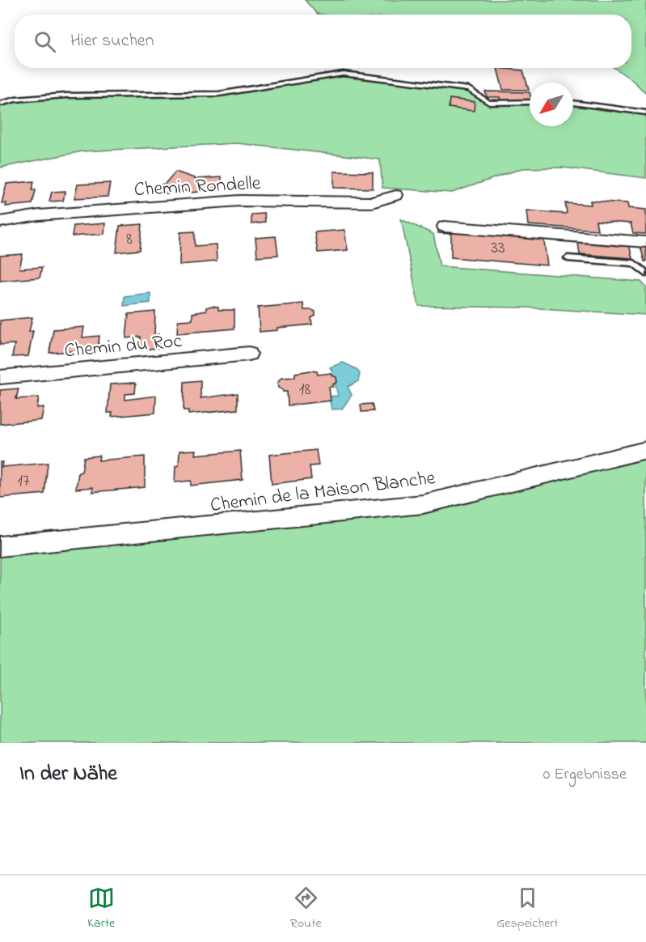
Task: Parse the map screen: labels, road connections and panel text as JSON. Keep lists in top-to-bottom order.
{
  "streets": {
    "street": ["Chemin Rondelle", "Chemin du Roc", "Chemin de la Maison Blanche"]
  },
  "house_numbers": [
    "8",
    "33",
    "18",
    "17"
  ],
  "north": "bottom left",
  "page": {
    "search": "Hier suchen",
    "heading": ["In der Nähe", "0 Ergebnisse"],
    "nav": ["Karte", "Route", "Gespeichert"]
  }
}
